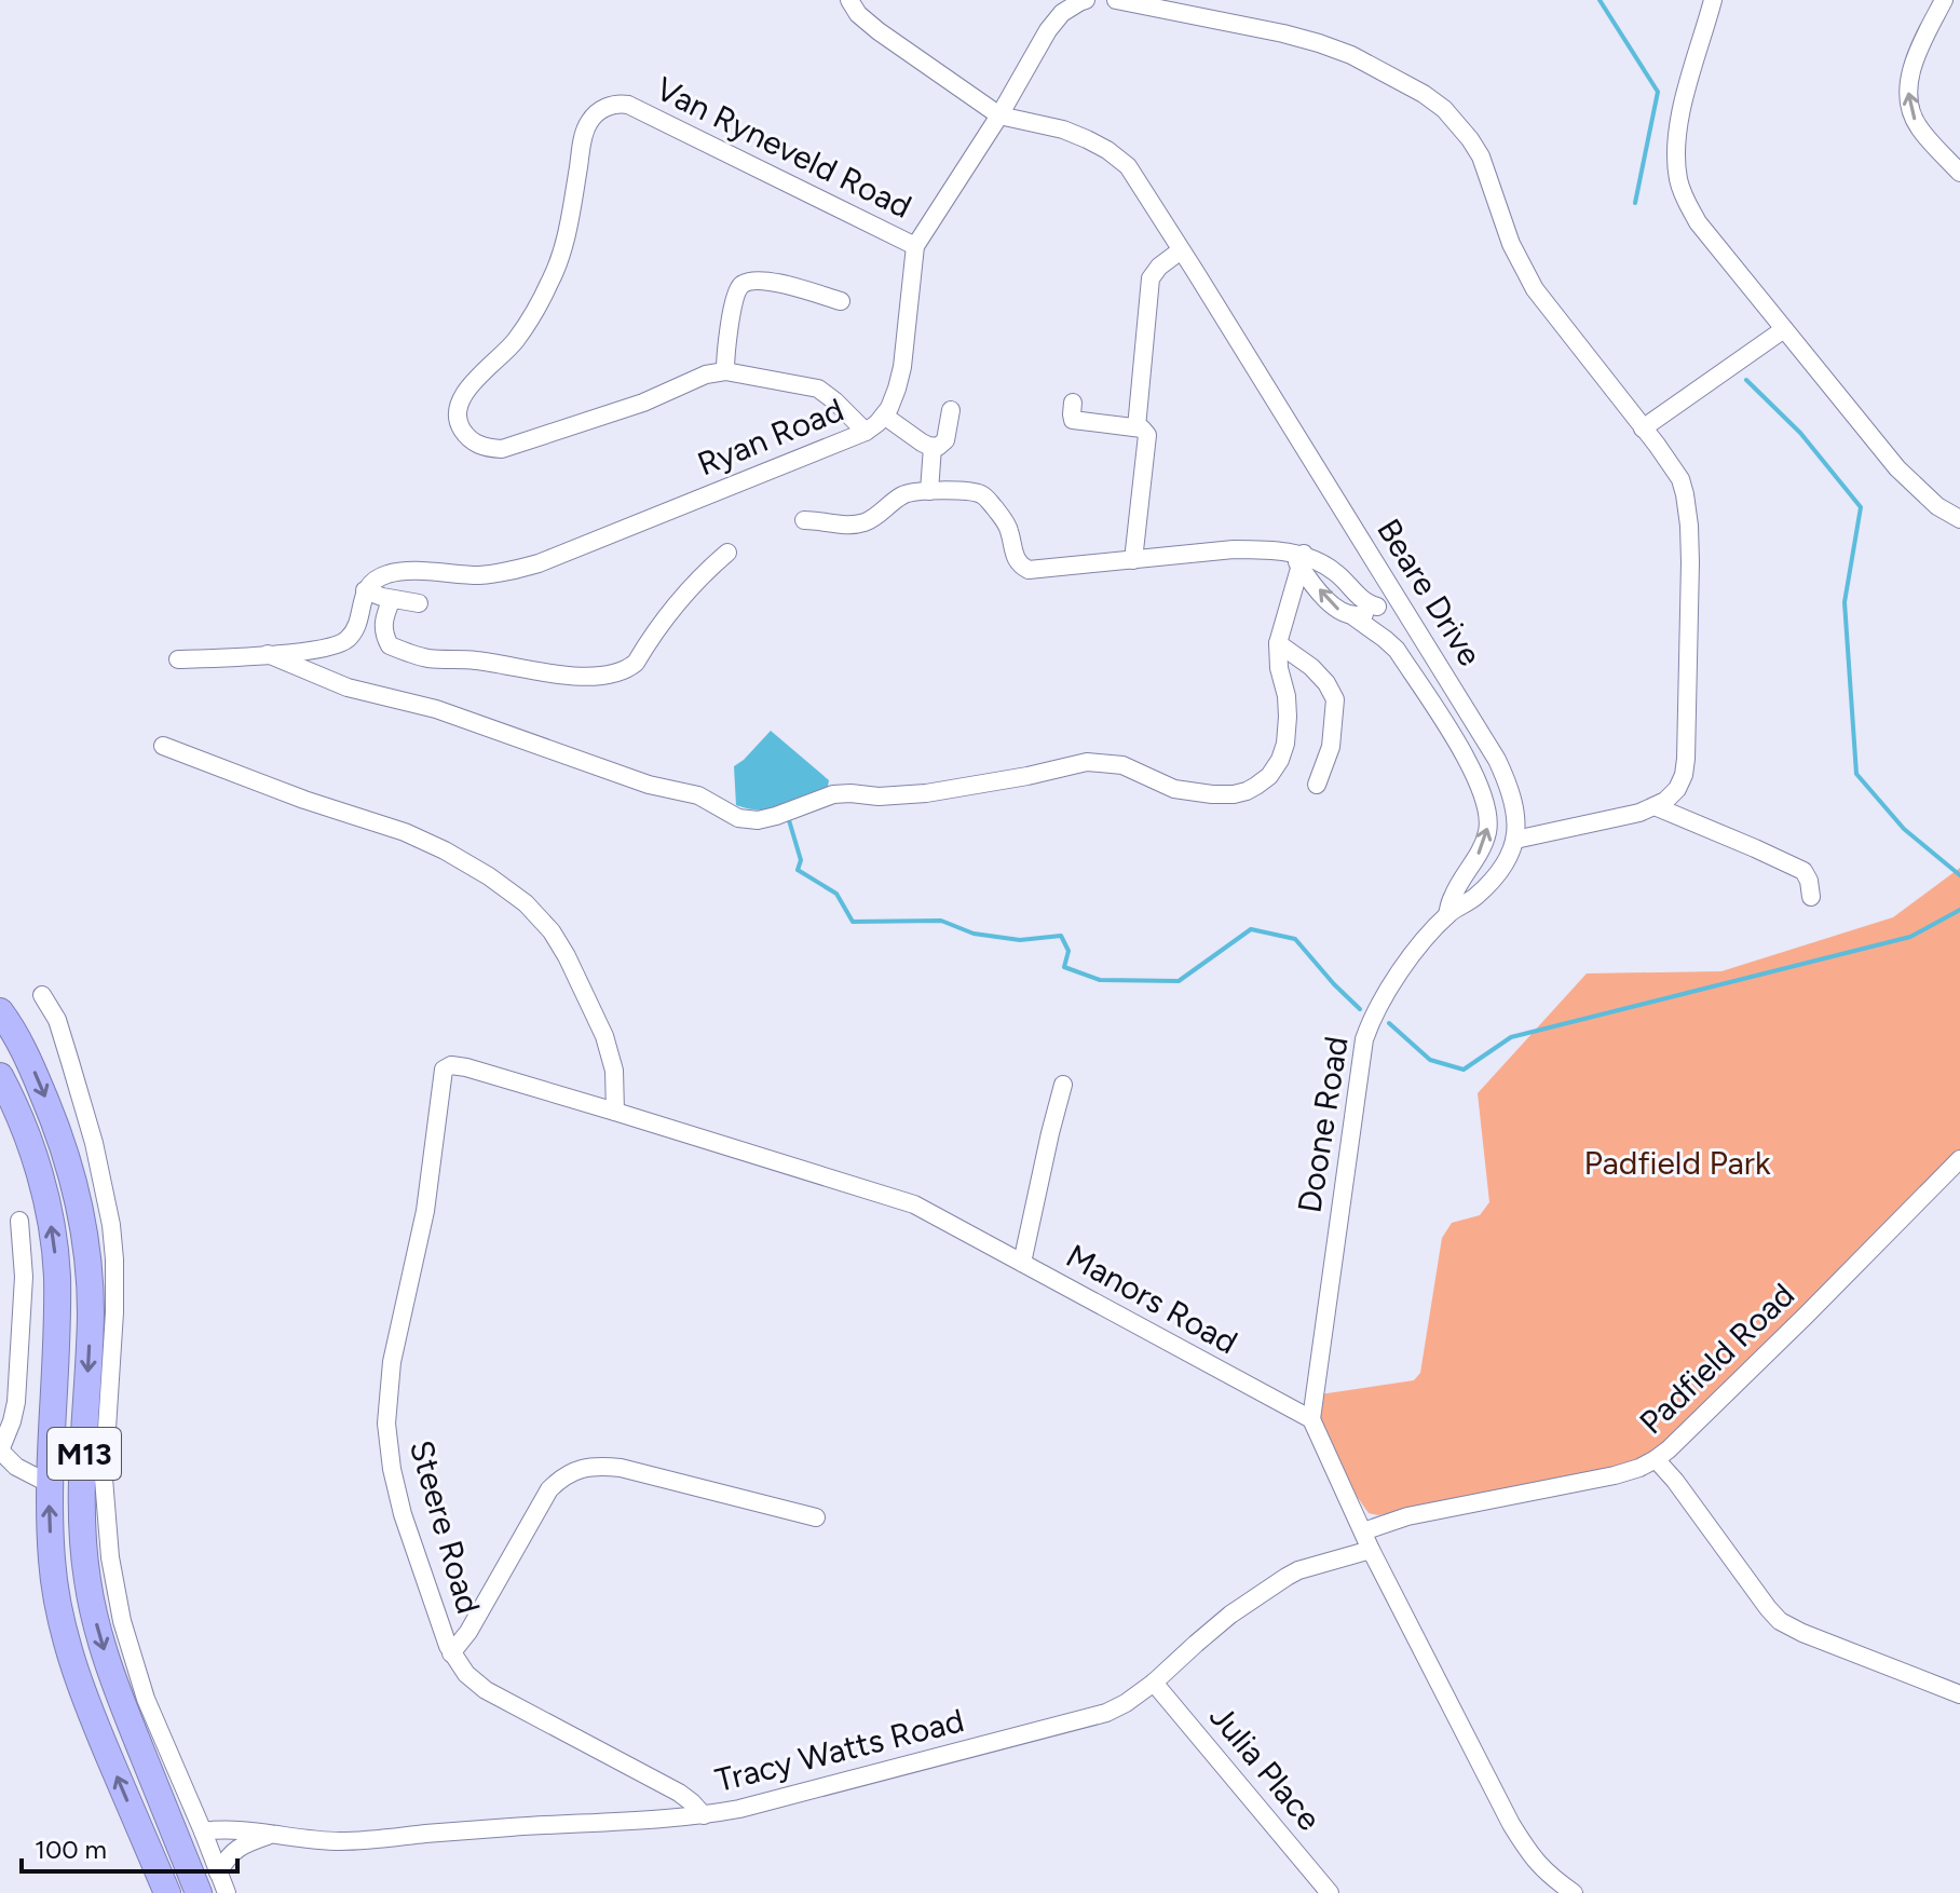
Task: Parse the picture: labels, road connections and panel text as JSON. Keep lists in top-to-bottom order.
{
  "streets": {
    "highway": ["M13"],
    "street": [
      "Van Ryneveld Road",
      "Ryan Road",
      "Beare Drive",
      "Doone Road",
      "Manors Road",
      "Padfield Road",
      "Steere Road",
      "Tracy Watts Road",
      "Julia Place"
    ]
  },
  "crossings": [
    ["Van Ryneveld Road", "Ryan Road"],
    ["Ryan Road", "Beare Drive"],
    ["Beare Drive", "Doone Road"],
    ["Doone Road", "Manors Road"],
    ["Manors Road", "Steere Road"],
    ["Steere Road", "Tracy Watts Road"],
    ["Tracy Watts Road", "Julia Place"]
  ],
  "parks": ["Padfield Park"],
  "scale_bar": "100 m"
}
